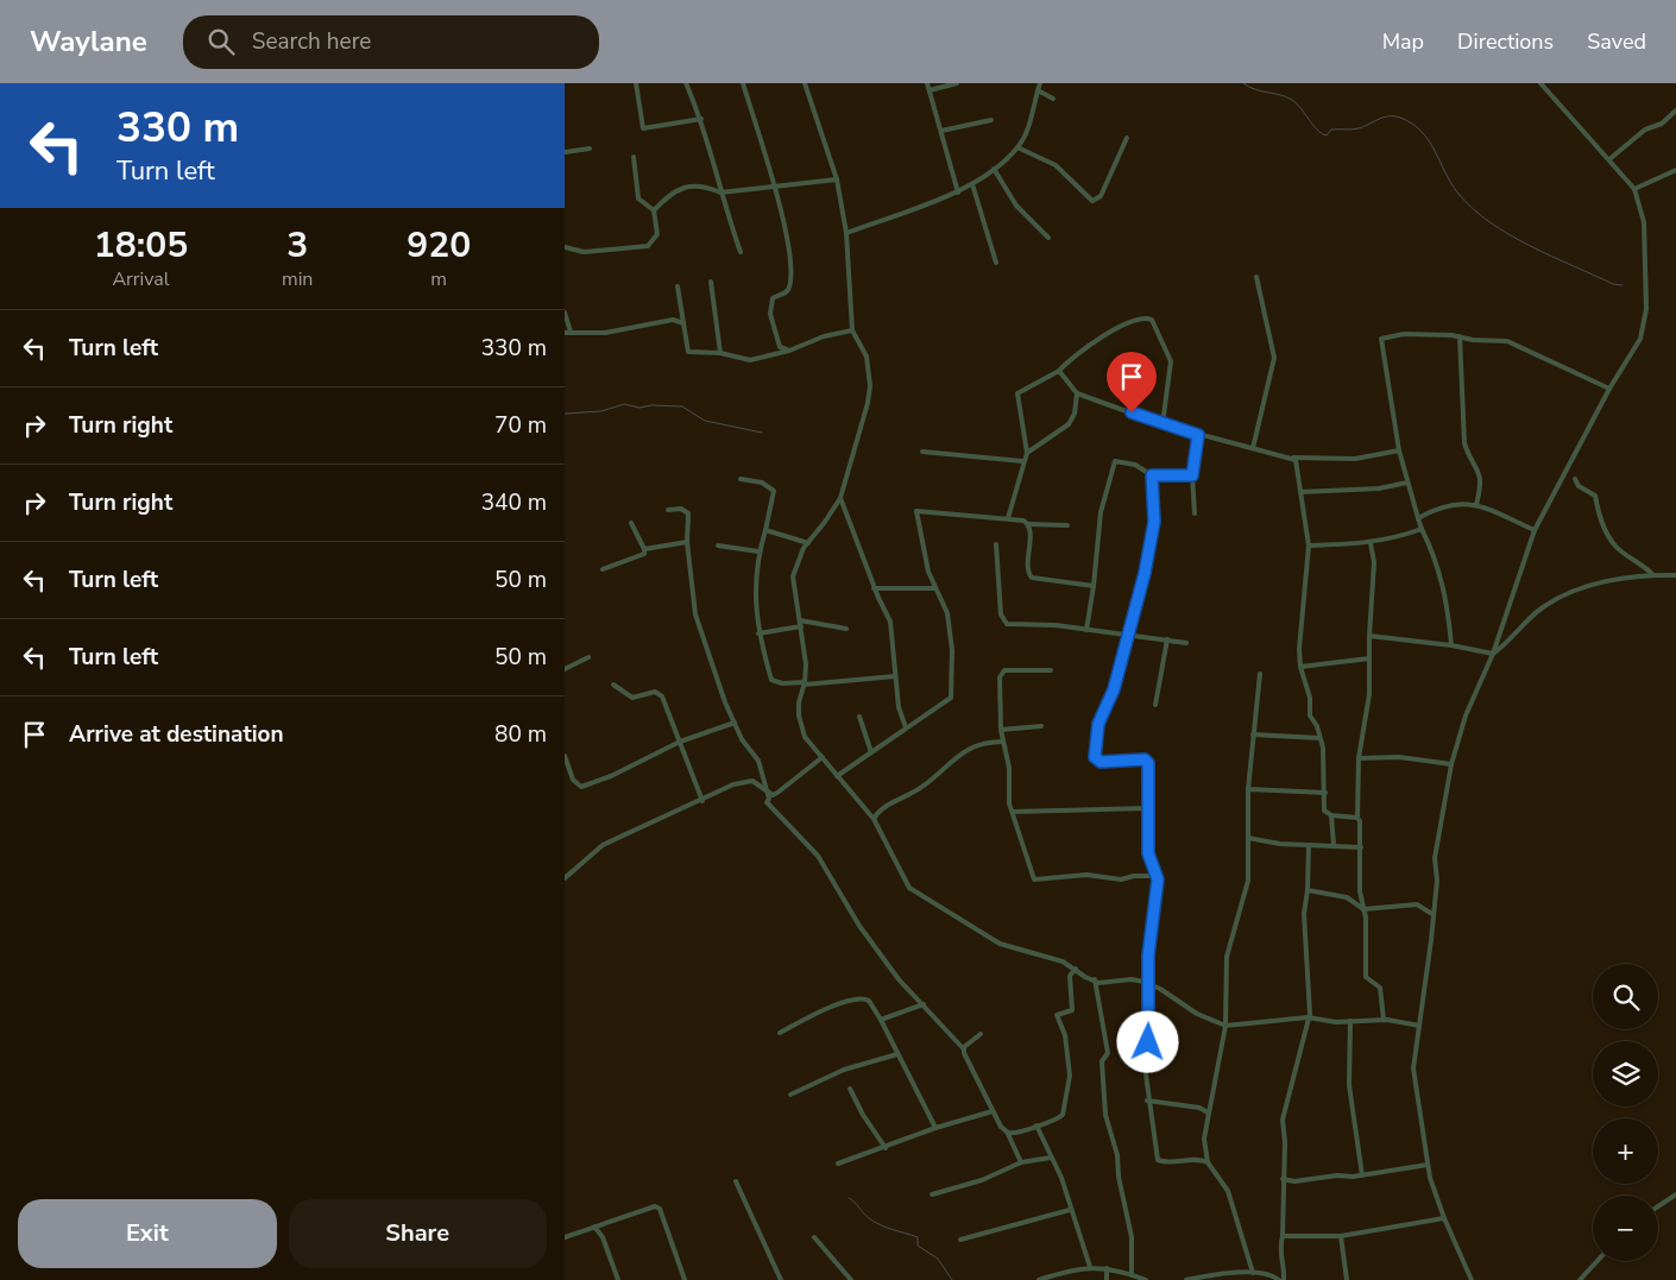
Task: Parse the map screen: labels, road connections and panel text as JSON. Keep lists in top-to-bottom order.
{
  "page": {
    "header": "Waylane",
    "search": "Search here",
    "nav": ["Map", "Directions", "Saved"],
    "turn": ["330 m", "Turn left"],
    "eta": [
      "18:05",
      "Arrival",
      "3",
      "min",
      "920",
      "m"
    ],
    "list": [
      {
        "name": "Turn left",
        "value": "330 m"
      },
      {
        "name": "Turn right",
        "value": "70 m"
      },
      {
        "name": "Turn right",
        "value": "340 m"
      },
      {
        "name": "Turn left",
        "value": "50 m"
      },
      {
        "name": "Turn left",
        "value": "50 m"
      },
      {
        "name": "Arrive at destination",
        "value": "80 m"
      }
    ],
    "map_buttons": ["+", "−"],
    "buttons": ["Exit", "Share"]
  }
}
